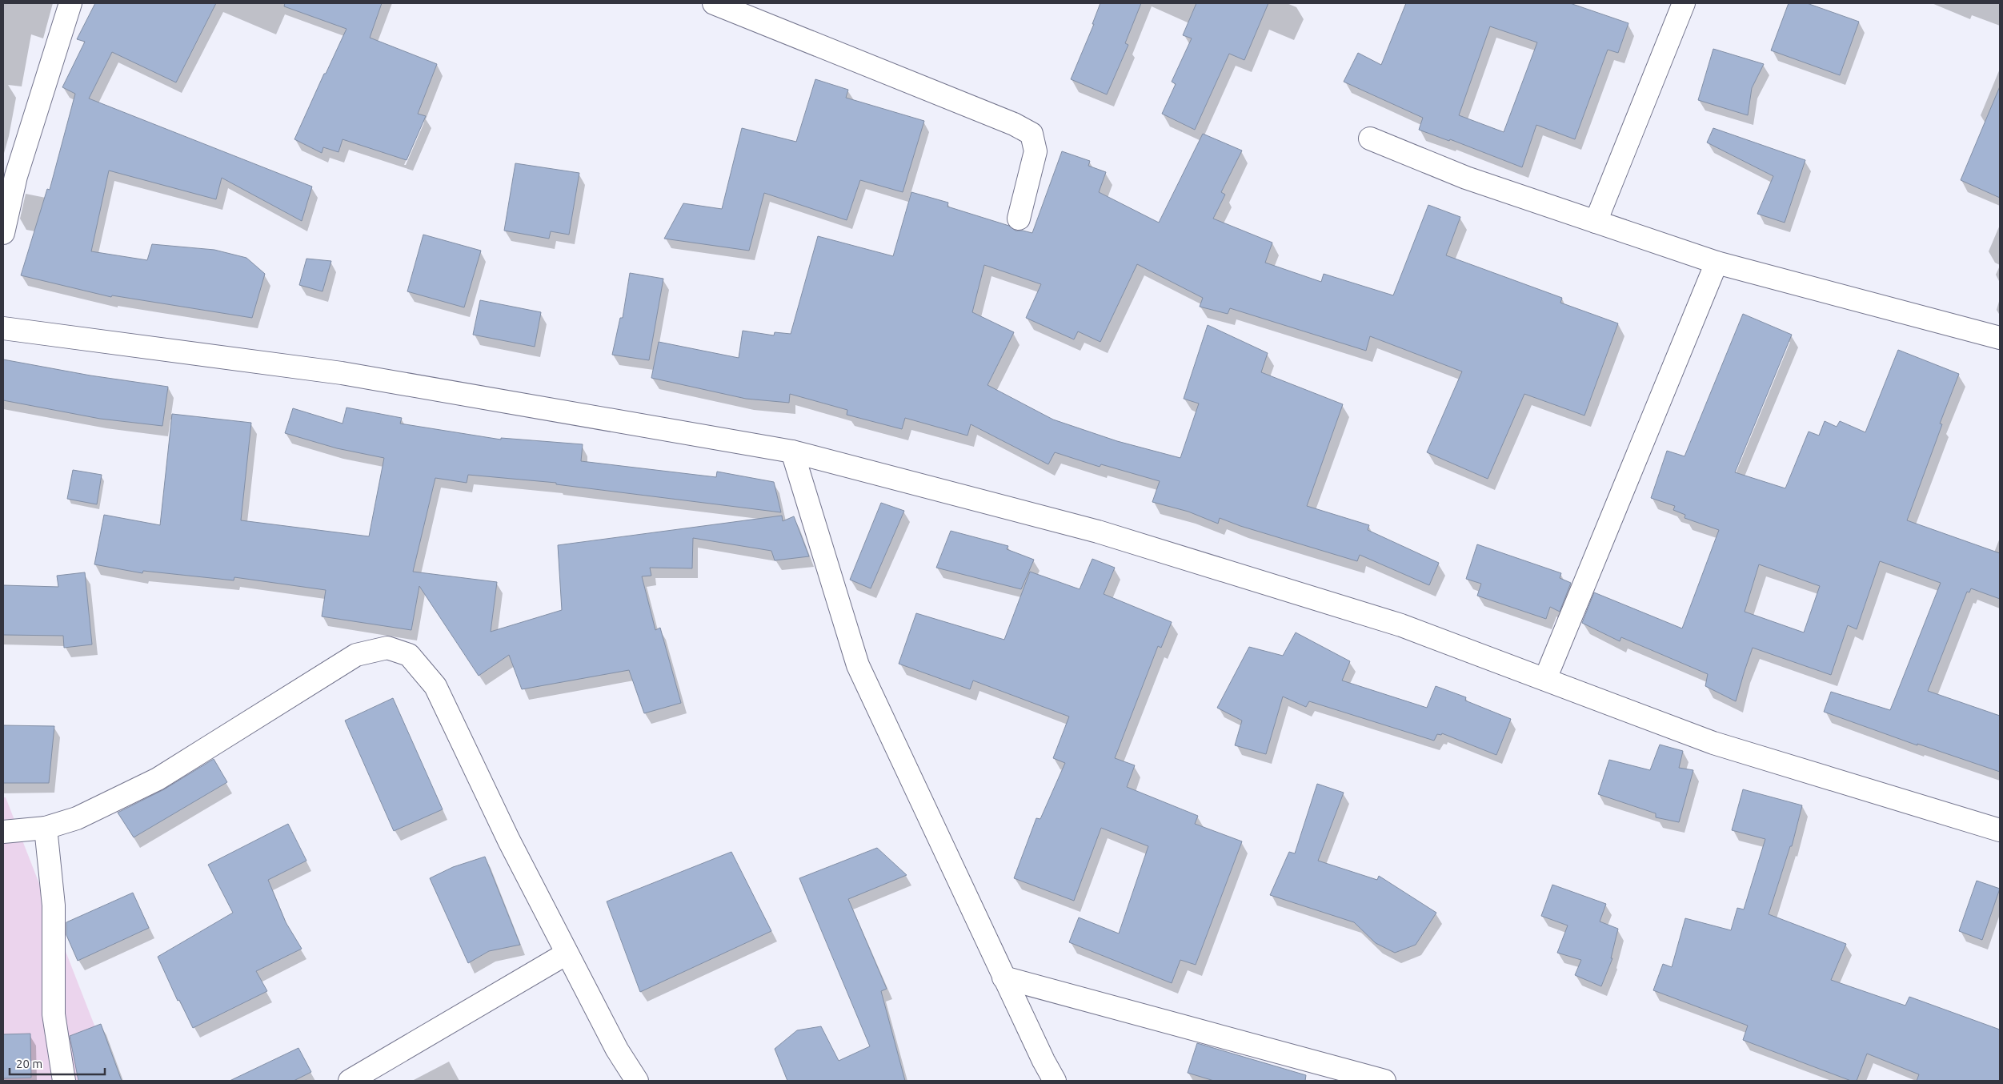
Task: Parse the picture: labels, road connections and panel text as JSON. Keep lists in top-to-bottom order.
{
  "scale_bar": "20 m"
}
